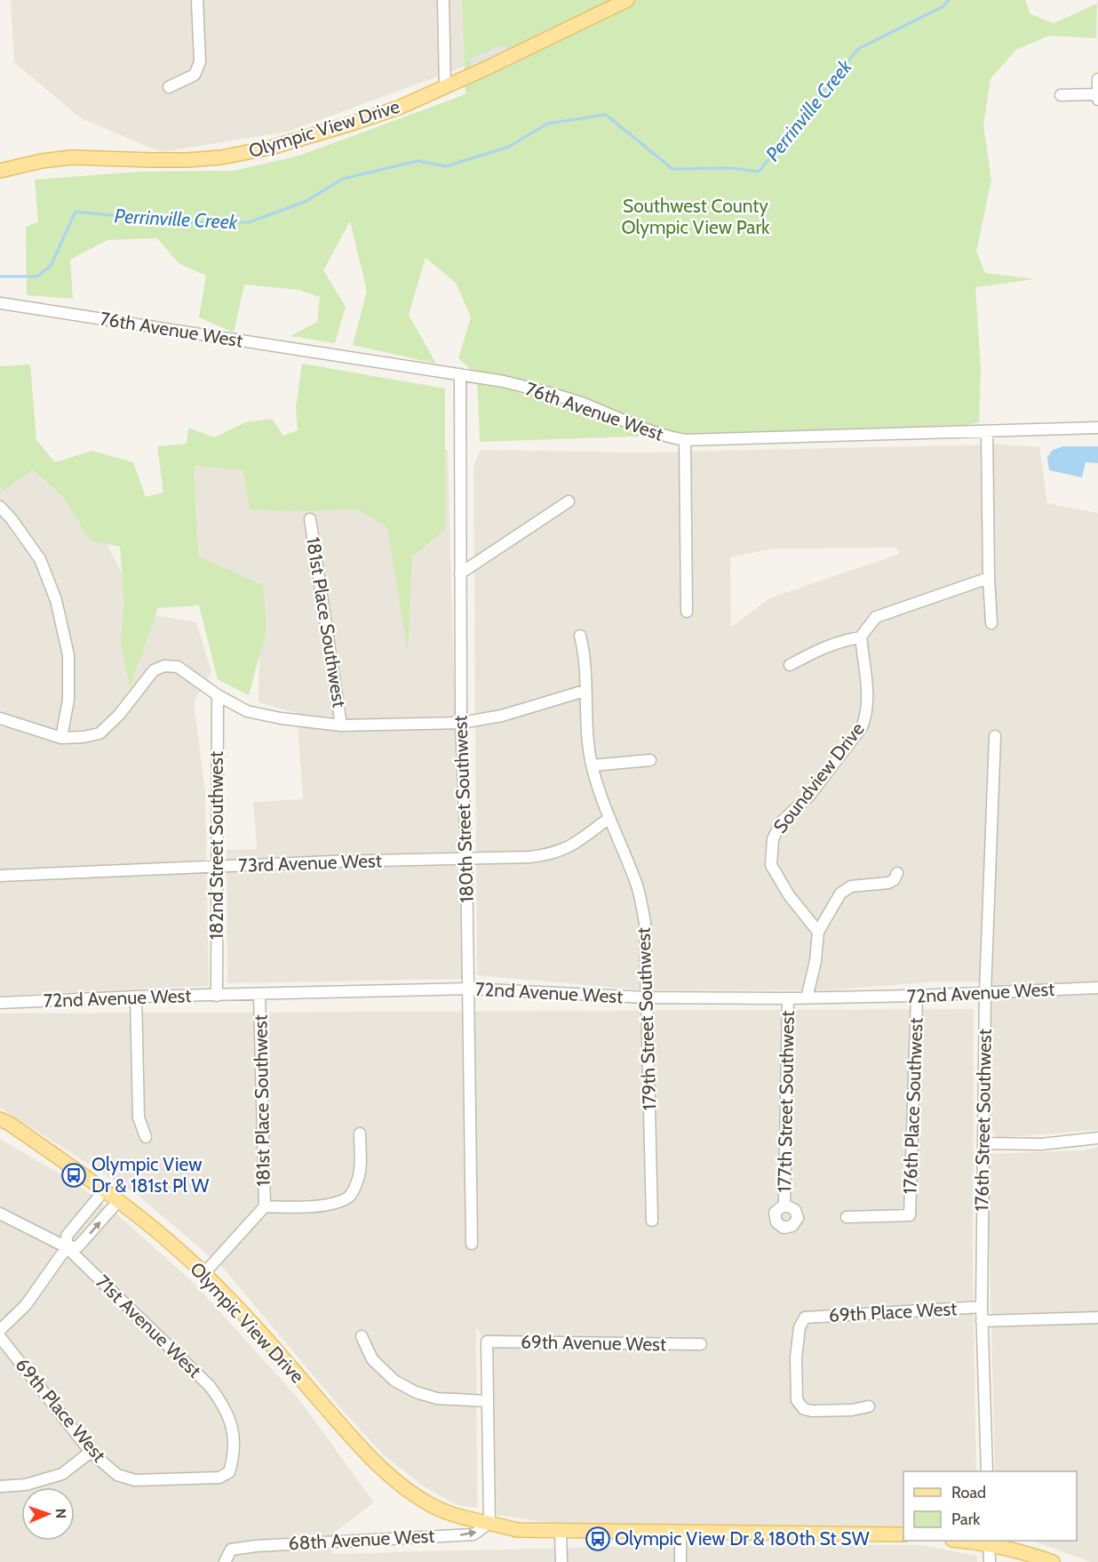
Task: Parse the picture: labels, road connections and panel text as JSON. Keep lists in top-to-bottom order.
{
  "streets": {
    "main road": ["Olympic View Drive"],
    "street": [
      "76th Avenue West",
      "181st Place Southwest",
      "Soundview Drive",
      "180th Street Southwest",
      "182nd Street Southwest",
      "73rd Avenue West",
      "72nd Avenue West",
      "179th Street Southwest",
      "177th Street Southwest",
      "176th Place Southwest",
      "176th Street Southwest",
      "69th Place West",
      "71st Avenue West",
      "69th Avenue West",
      "68th Avenue West"
    ]
  },
  "crossings": [
    ["Olympic View Drive", "68th Avenue West"],
    ["76th Avenue West", "180th Street Southwest"],
    ["181st Place Southwest", "72nd Avenue West"],
    ["180th Street Southwest", "73rd Avenue West"],
    ["180th Street Southwest", "72nd Avenue West"],
    ["182nd Street Southwest", "73rd Avenue West"],
    ["182nd Street Southwest", "72nd Avenue West"],
    ["73rd Avenue West", "179th Street Southwest"],
    ["72nd Avenue West", "179th Street Southwest"],
    ["72nd Avenue West", "177th Street Southwest"],
    ["72nd Avenue West", "176th Place Southwest"],
    ["72nd Avenue West", "176th Street Southwest"],
    ["176th Street Southwest", "69th Place West"],
    ["69th Place West", "71st Avenue West"]
  ],
  "one_way": ["68th Avenue West"],
  "water": ["Perrinville Creek"],
  "parks": ["Southwest County Olympic View Park"],
  "places": {
    "bus stop": ["Olympic View Dr & 181st Pl W", "Olympic View Dr & 180th St SW"]
  },
  "legend": ["Road", "Park"],
  "north": "right"
}
